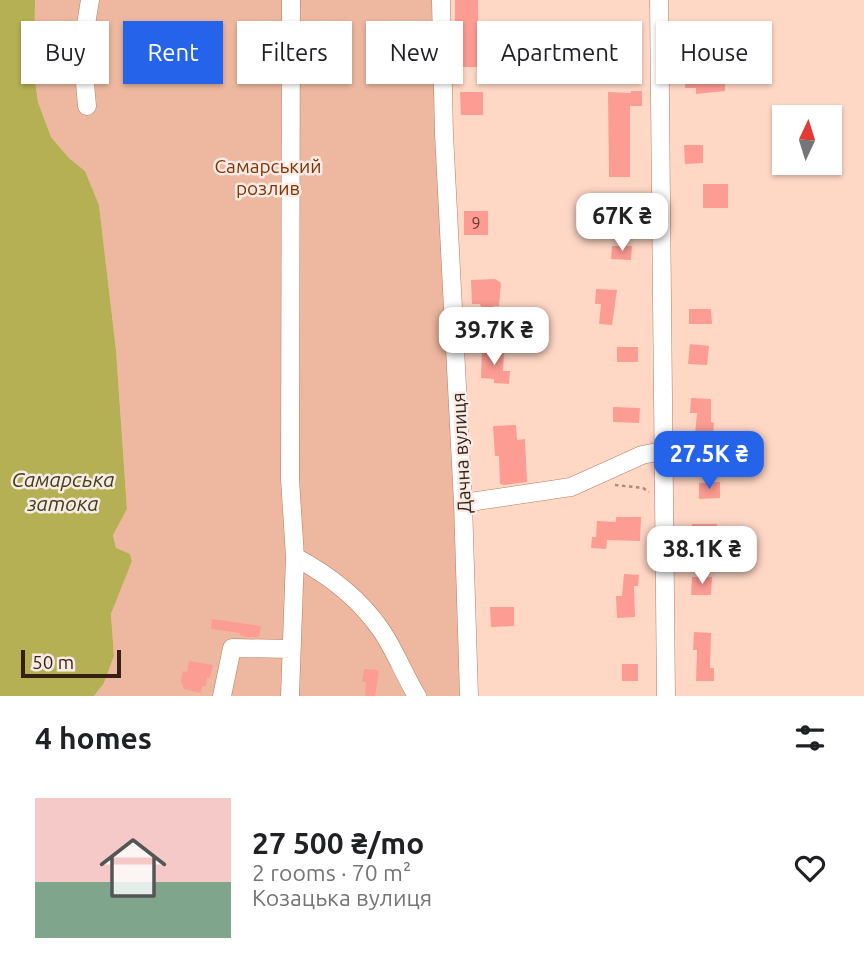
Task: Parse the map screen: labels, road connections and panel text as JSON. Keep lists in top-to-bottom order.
{
  "streets": {
    "street": ["Дачна вулиця"]
  },
  "water": ["Самарська затока"],
  "parks": ["Самарський розлив"],
  "house_numbers": ["9"],
  "scale_bar": "50 m",
  "north": "top",
  "page": {
    "chip": [
      "Buy",
      "Rent",
      "Filters",
      "New",
      "Apartment",
      "House"
    ],
    "price": [
      "67K ₴",
      "39.7K ₴",
      "27.5K ₴",
      "38.1K ₴"
    ],
    "scale": "50 m",
    "heading": "4 homes",
    "list": [
      {
        "name": "27 500 ₴/mo",
        "note": "2 rooms · 70 m² · Козацька вулиця"
      }
    ]
  }
}
